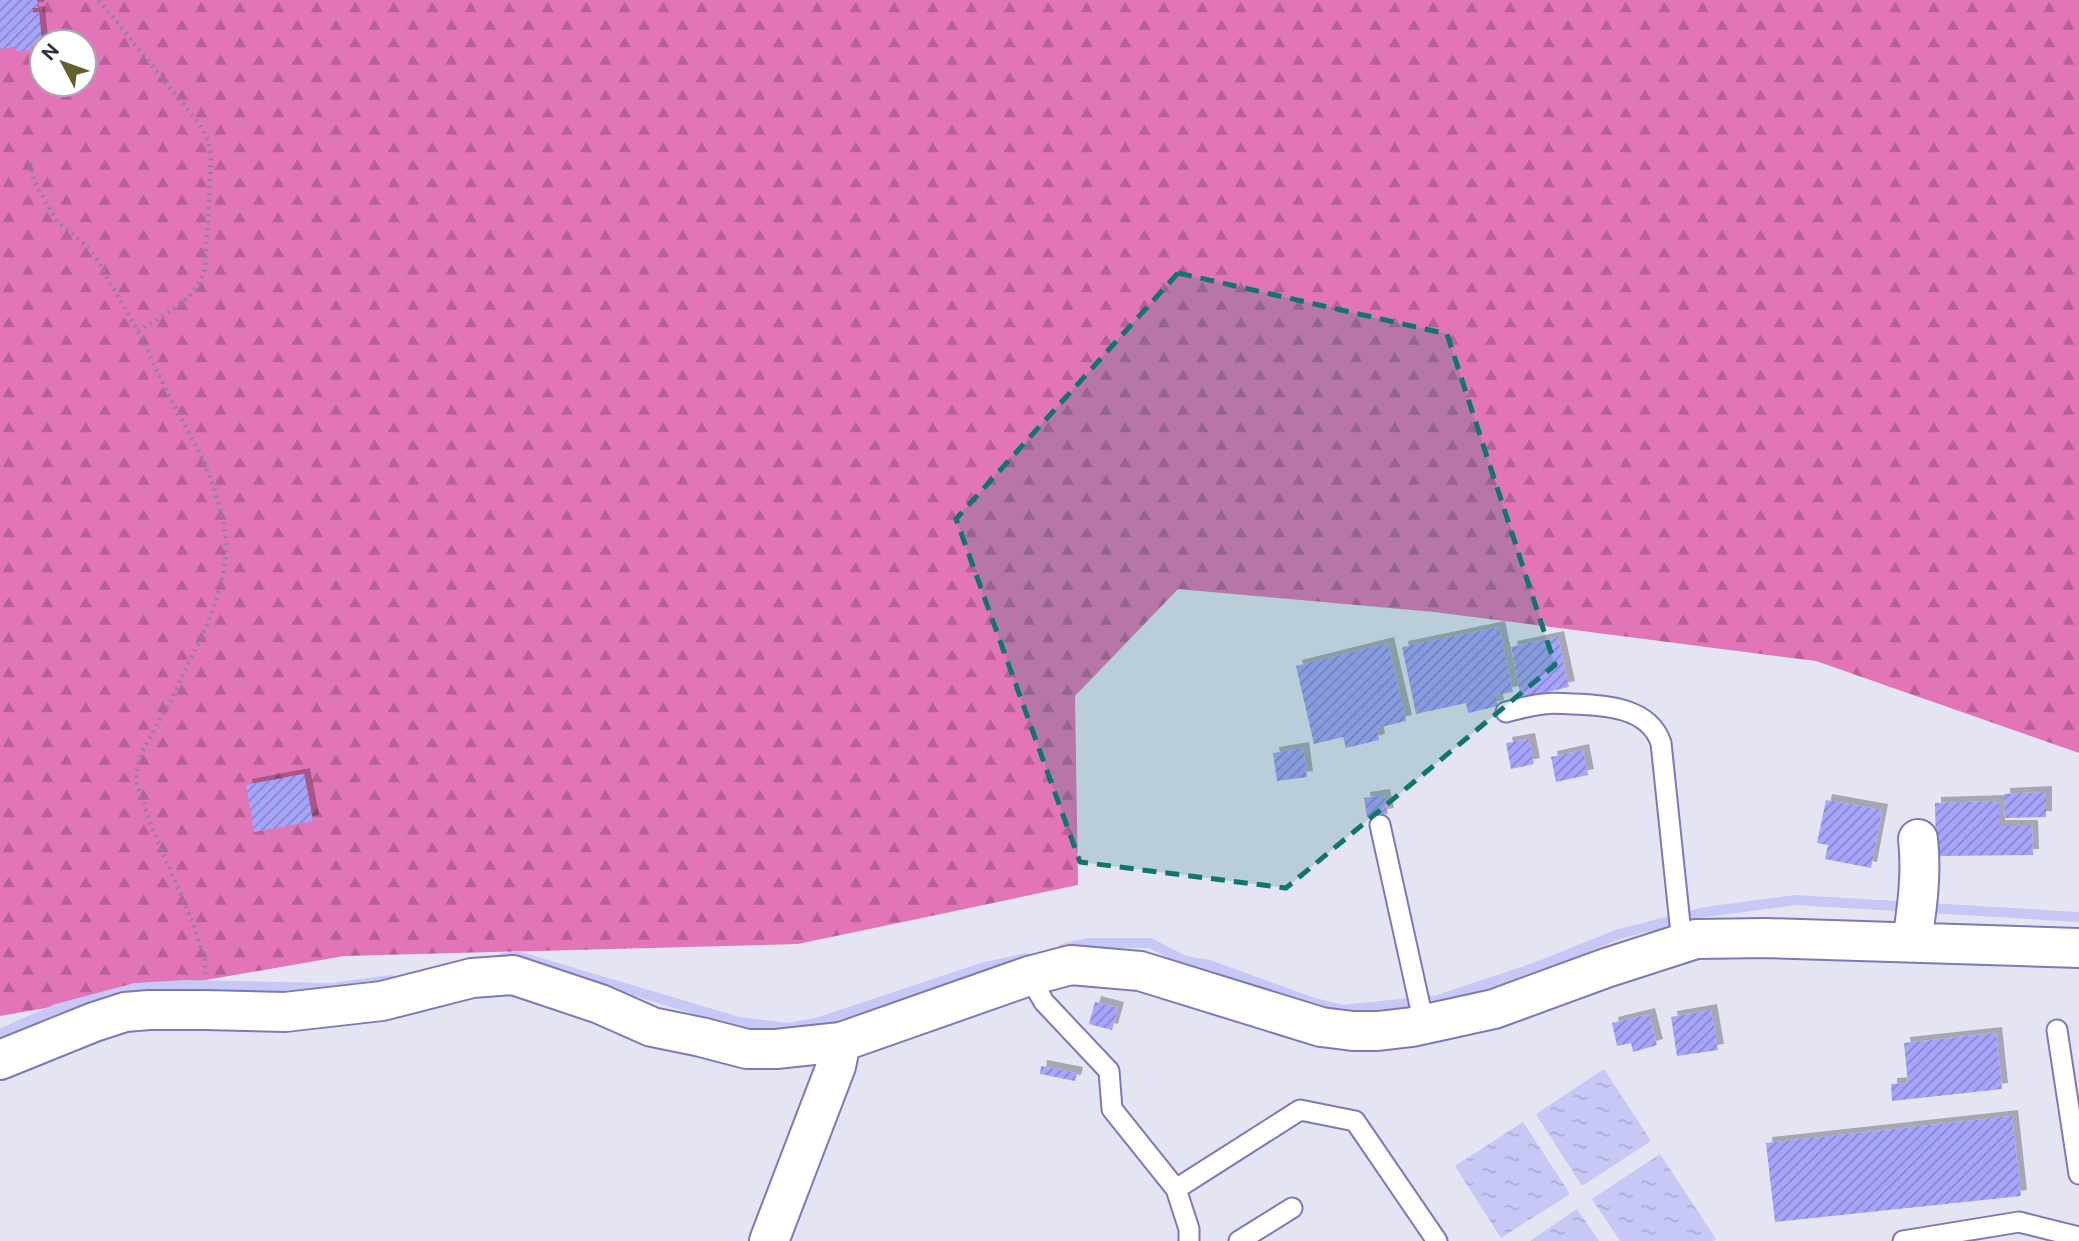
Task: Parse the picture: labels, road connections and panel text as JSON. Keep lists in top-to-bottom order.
{
  "north": "top left"
}
